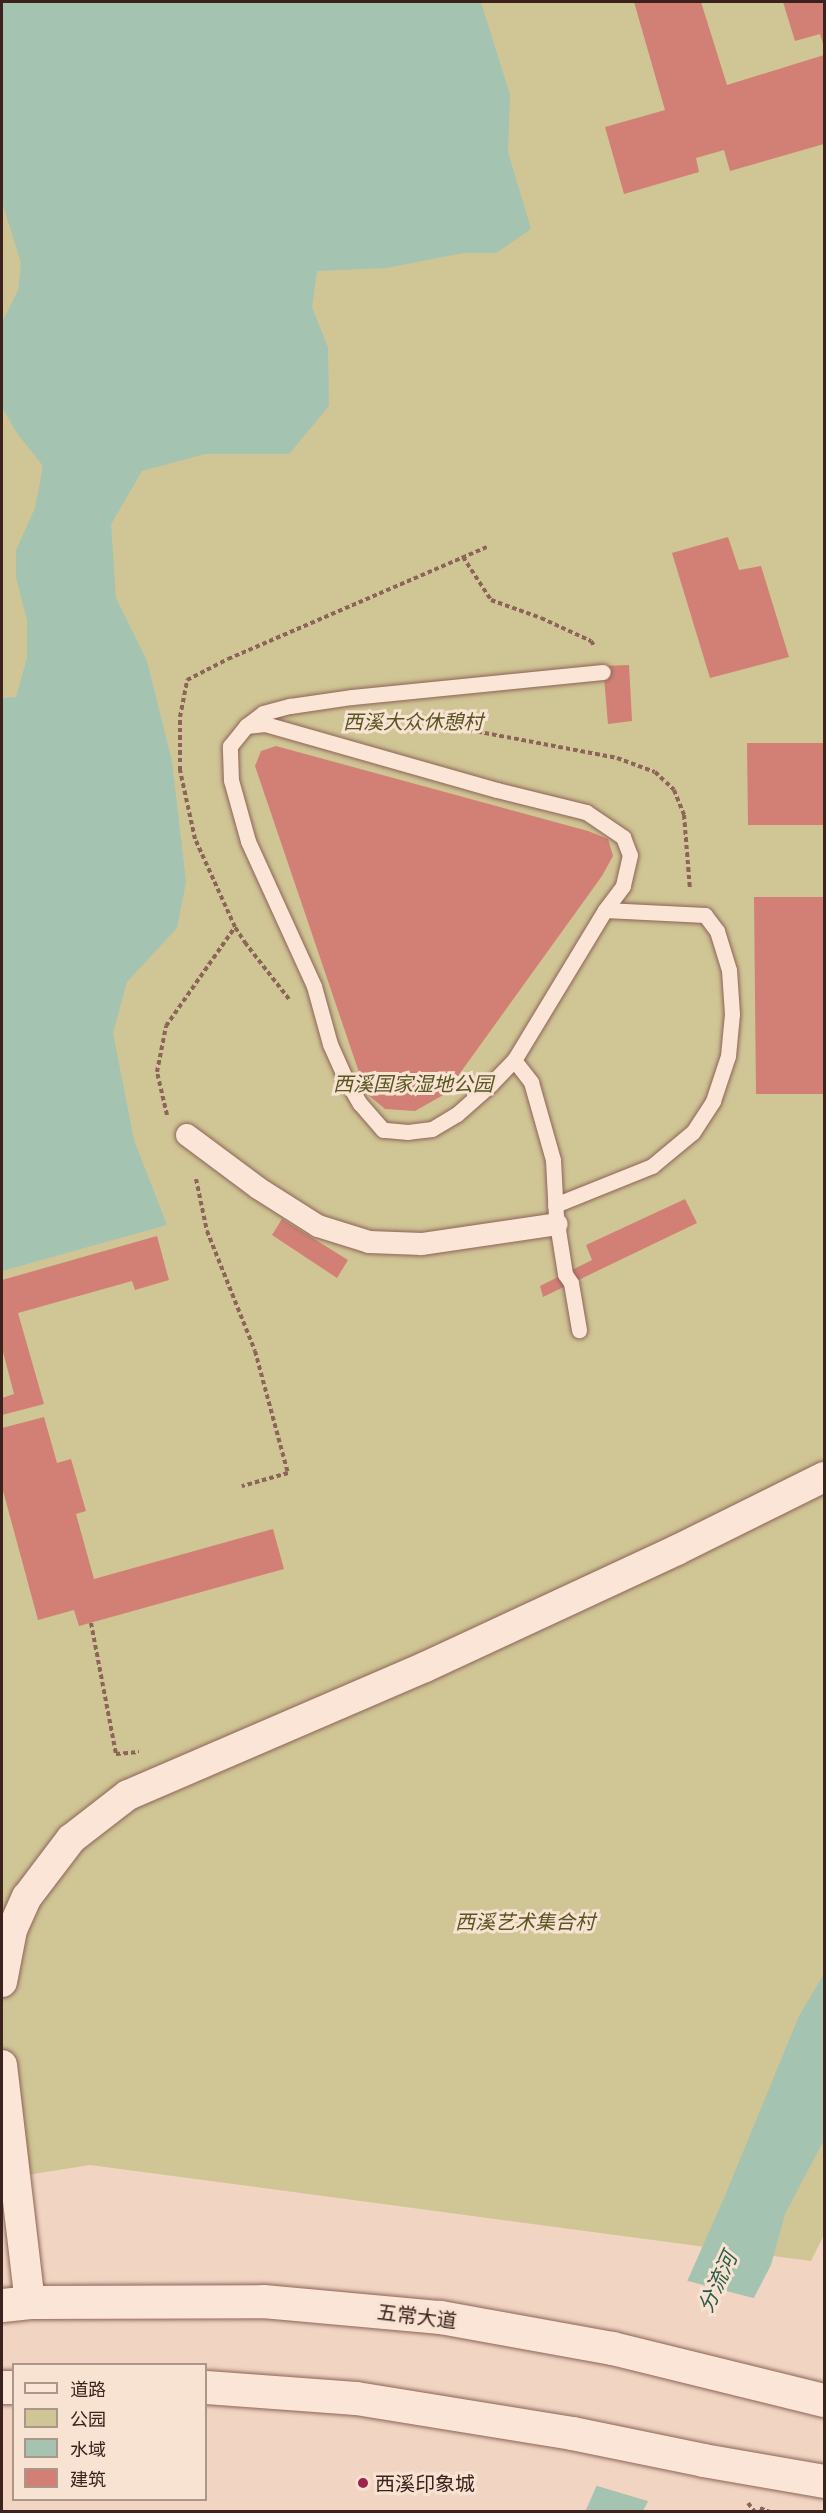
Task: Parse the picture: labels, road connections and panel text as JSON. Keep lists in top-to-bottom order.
{
  "streets": {
    "main road": ["五常大道"]
  },
  "water": ["分流河"],
  "parks": ["西溪大众休憩村", "西溪国家湿地公园", "西溪艺术集合村"],
  "places": ["西溪印象城"],
  "legend": [
    "道路",
    "公园",
    "水域",
    "建筑"
  ]
}
